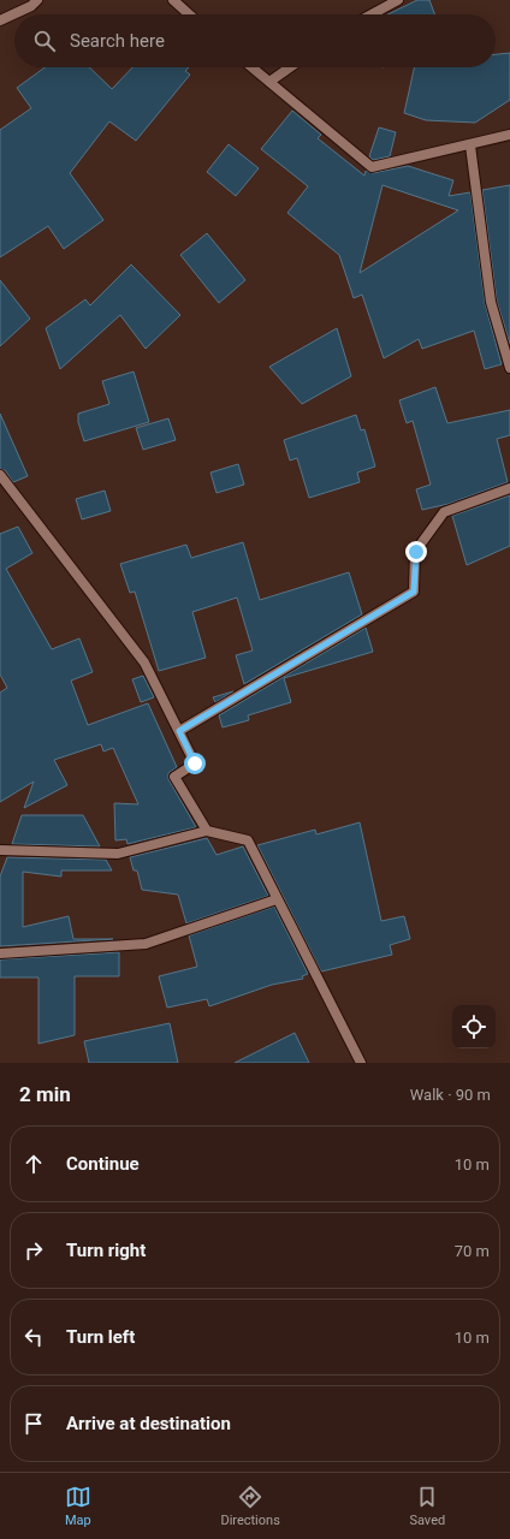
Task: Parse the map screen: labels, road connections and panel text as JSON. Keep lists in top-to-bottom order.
{
  "page": {
    "search": "Search here",
    "heading": ["2 min", "Walk · 90 m"],
    "list": [
      ["Continue", "10 m"],
      ["Turn right", "70 m"],
      ["Turn left", "10 m"],
      "Arrive at destination"
    ],
    "nav": ["Map", "Directions", "Saved"]
  }
}
